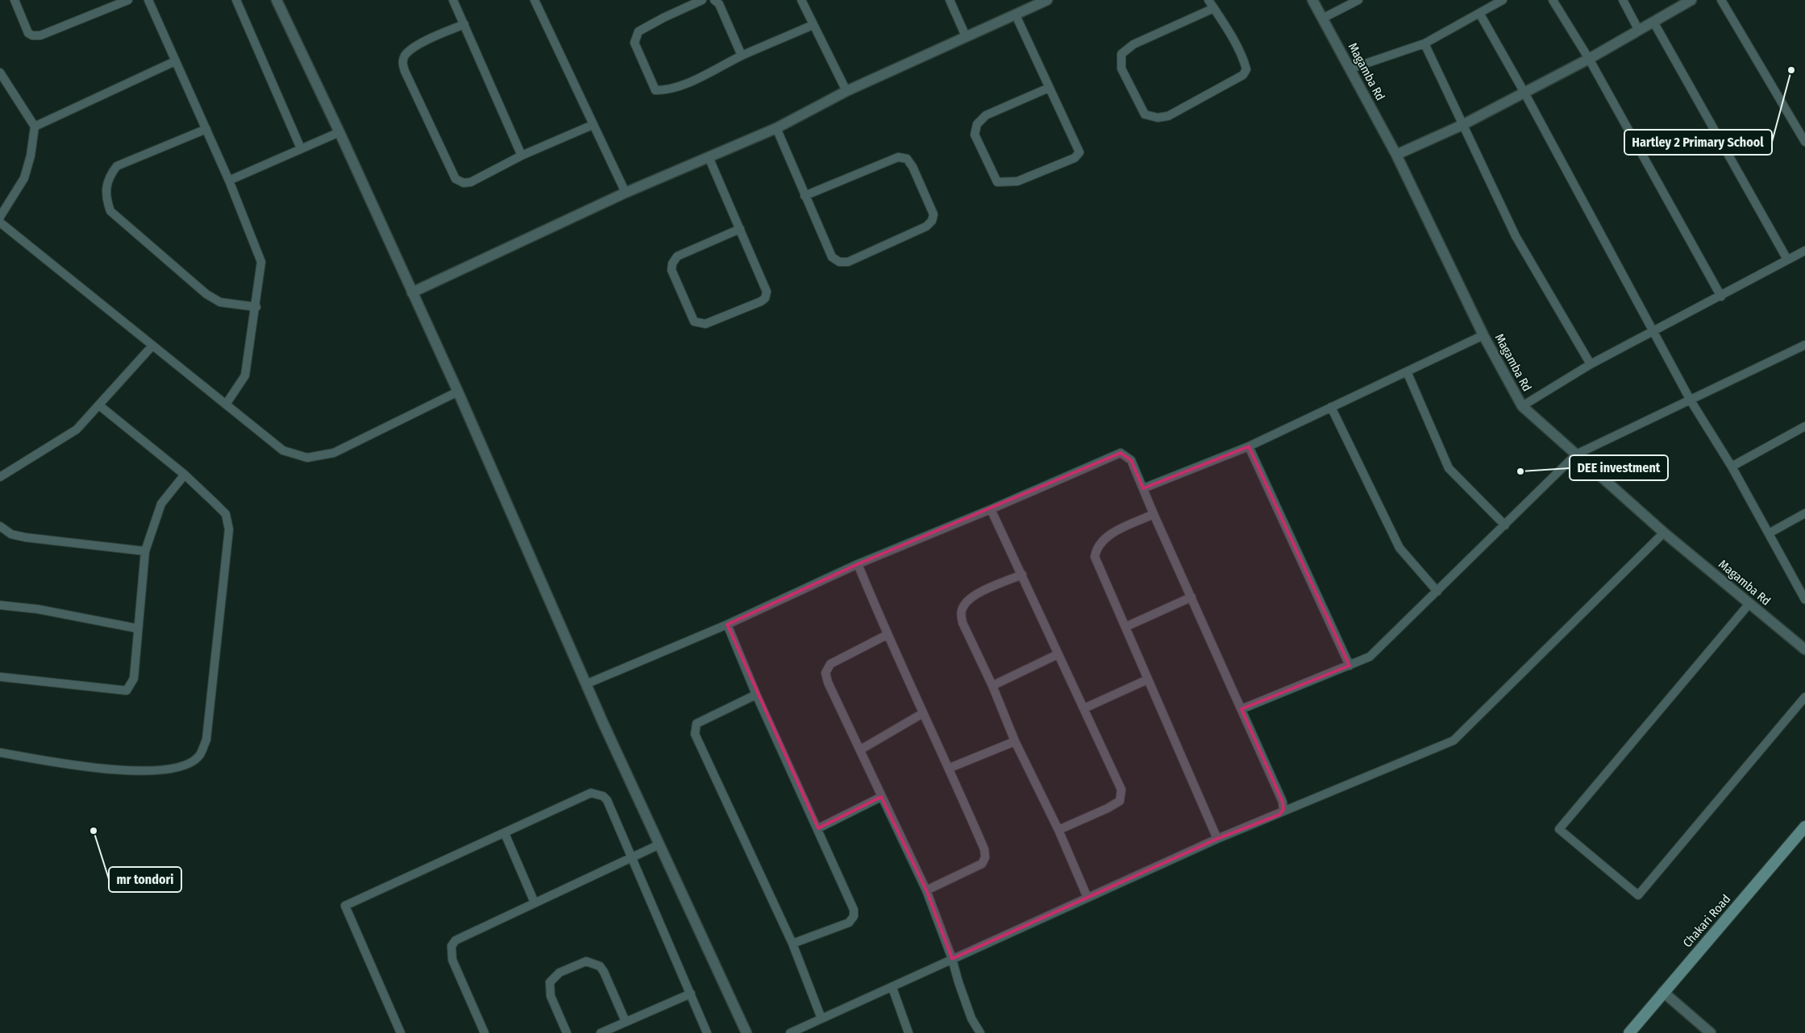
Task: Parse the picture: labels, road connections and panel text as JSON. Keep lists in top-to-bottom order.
{
  "streets": {
    "main road": ["Chakari Road"],
    "street": ["Magamba Rd"]
  },
  "places": ["Hartley 2 Primary School", "DEE investment", "mr tondori"]
}
